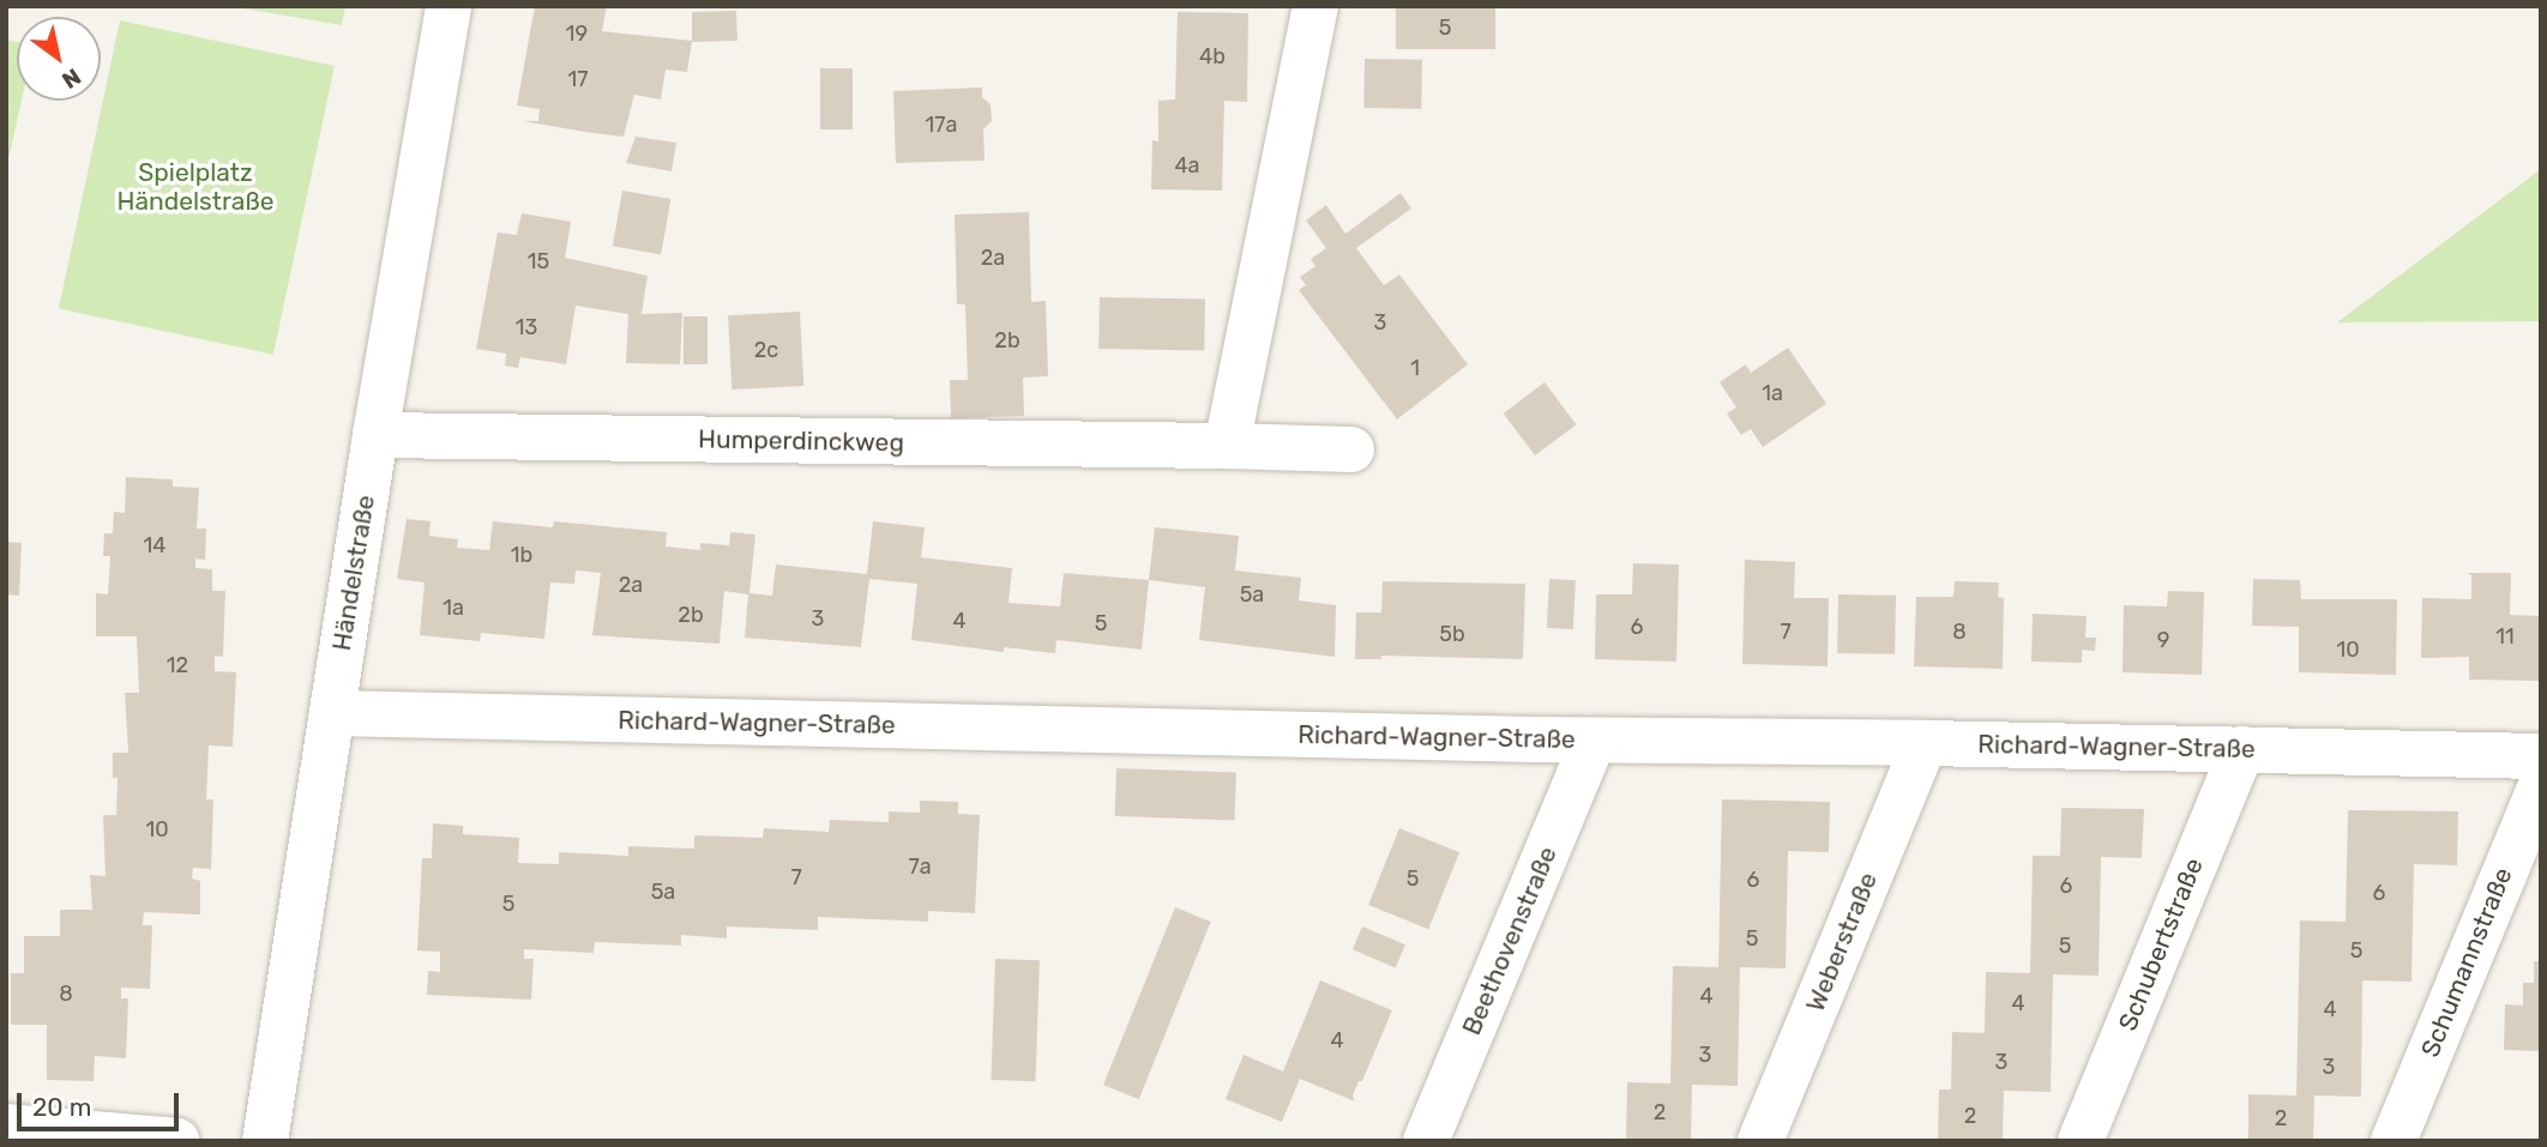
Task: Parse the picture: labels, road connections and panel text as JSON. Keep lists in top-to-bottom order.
{
  "streets": {
    "street": [
      "Humperdinckweg",
      "Händelstraße",
      "Richard-Wagner-Straße",
      "Beethovenstraße",
      "Weberstraße",
      "Schubertstraße",
      "Schumannstraße"
    ]
  },
  "crossings": [
    ["Humperdinckweg", "Händelstraße"],
    ["Händelstraße", "Richard-Wagner-Straße"],
    ["Richard-Wagner-Straße", "Beethovenstraße"],
    ["Richard-Wagner-Straße", "Weberstraße"],
    ["Richard-Wagner-Straße", "Schubertstraße"]
  ],
  "parks": ["Spielplatz Händelstraße"],
  "house_numbers": [
    "5",
    "19",
    "4b",
    "17",
    "17a",
    "4a",
    "2a",
    "15",
    "3",
    "13",
    "2b",
    "2c",
    "1",
    "1a",
    "14",
    "1b",
    "2a",
    "5a",
    "1a",
    "2b",
    "3",
    "4",
    "5",
    "6",
    "7",
    "8",
    "5b",
    "11",
    "9",
    "10",
    "12",
    "10",
    "7a",
    "7",
    "5",
    "6",
    "6",
    "5a",
    "6",
    "5",
    "5",
    "5",
    "5",
    "8",
    "4",
    "4",
    "4",
    "4",
    "3",
    "3",
    "3",
    "2",
    "2",
    "2"
  ],
  "scale_bar": "20 m",
  "north": "bottom right"
}
